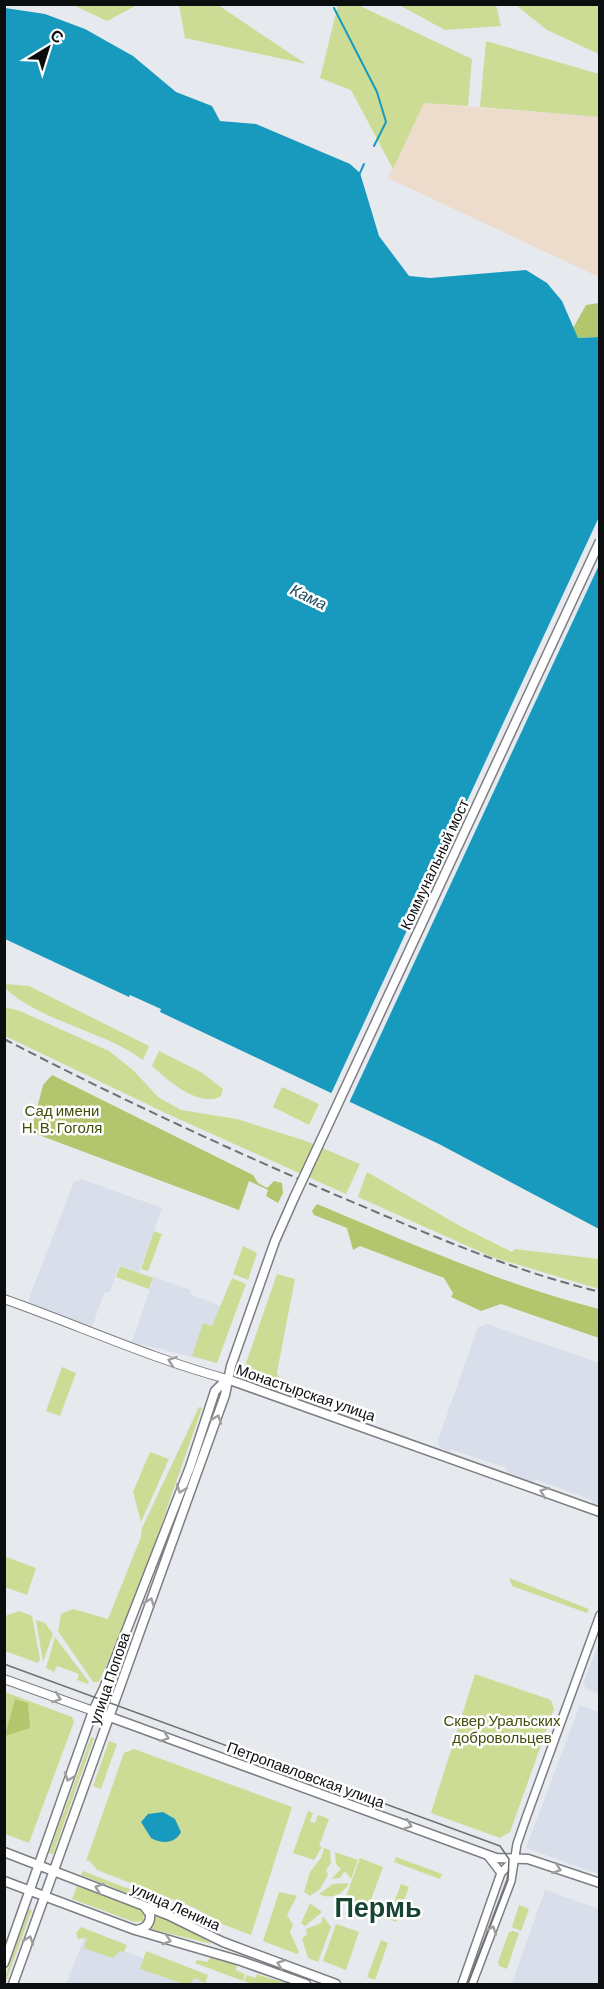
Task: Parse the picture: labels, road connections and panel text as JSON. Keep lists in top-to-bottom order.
{
  "streets": {
    "main road": [
      "Коммунальный мост",
      "Монастырская улица",
      "улица Попова",
      "Петропавловская улица",
      "улица Ленина"
    ]
  },
  "crossings": [
    ["Коммунальный мост", "улица Попова"],
    ["Монастырская улица", "улица Попова"],
    ["улица Попова", "Петропавловская улица"],
    ["улица Попова", "улица Ленина"]
  ],
  "one_way": ["Монастырская улица", "Петропавловская улица"],
  "districts": ["Пермь"],
  "water": ["Кама"],
  "parks": ["Сад имени Н. В. Гоголя", "Сквер Уральских добровольцев"],
  "north": "top right"
}
